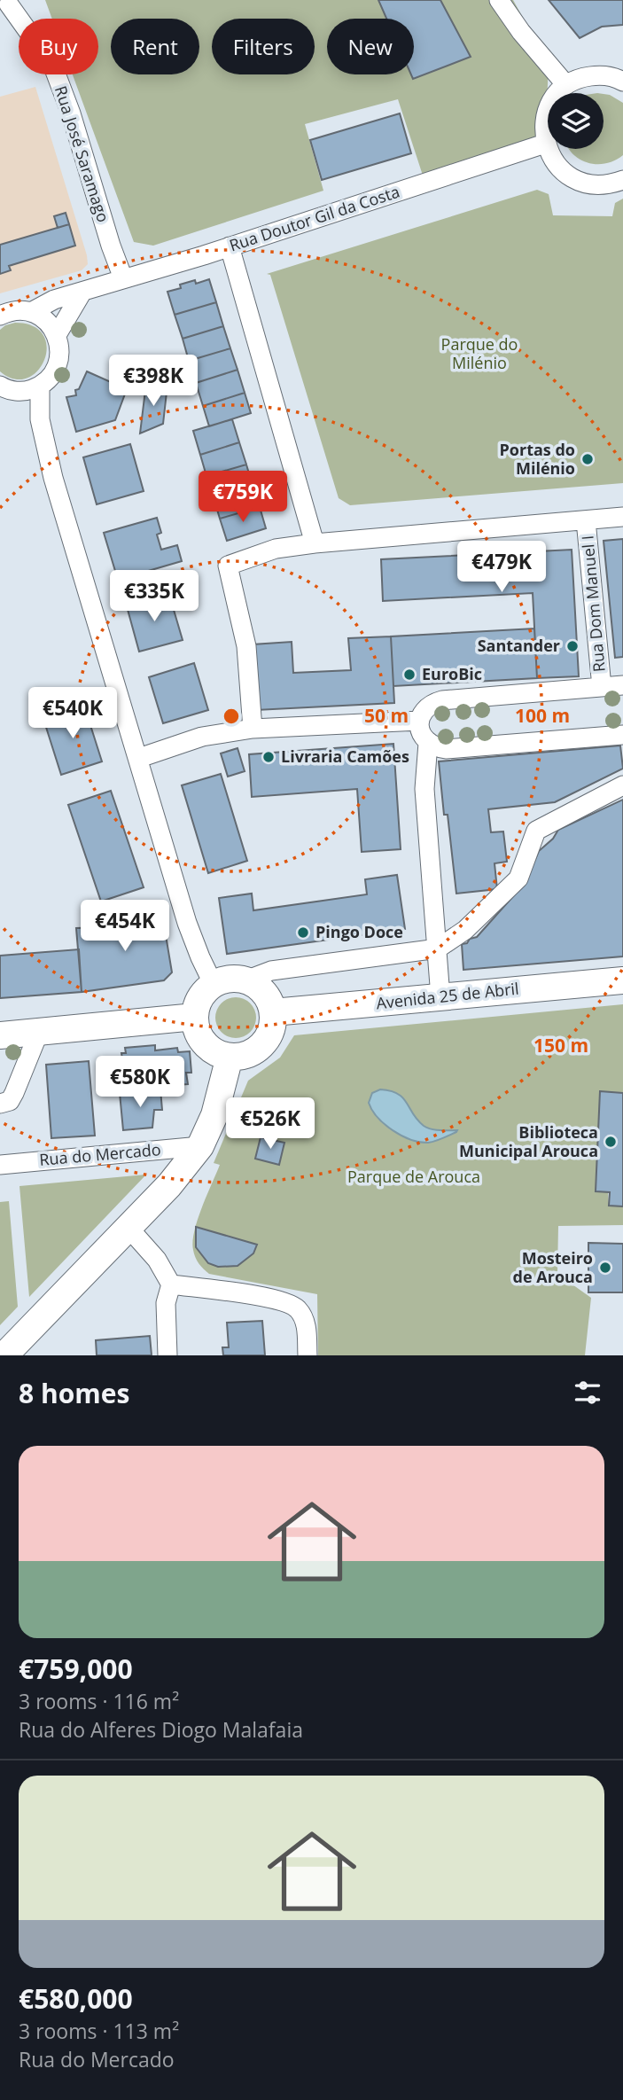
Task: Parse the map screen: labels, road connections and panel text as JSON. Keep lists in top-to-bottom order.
{
  "streets": {
    "main road": ["Avenida 25 de Abril"],
    "street": [
      "Rua José Saramago",
      "Rua Doutor Gil da Costa",
      "Rua Dom Manuel I",
      "Rua do Mercado"
    ]
  },
  "crossings": [
    ["Rua José Saramago", "Rua Doutor Gil da Costa"]
  ],
  "parks": ["Parque do Milénio", "Parque de Arouca"],
  "places": [
    "Portas do Milénio",
    "Santander",
    "EuroBic",
    "Livraria Camões",
    "Pingo Doce",
    "Biblioteca Municipal Arouca",
    "Mosteiro de Arouca"
  ],
  "page": {
    "chip": [
      "Buy",
      "Rent",
      "Filters",
      "New"
    ],
    "price": [
      "€398K",
      "€759K",
      "€479K",
      "€335K",
      "€540K",
      "€454K",
      "€580K",
      "€526K"
    ],
    "heading": "8 homes",
    "list": [
      {
        "name": "€759,000",
        "note": "3 rooms · 116 m² · Rua do Alferes Diogo Malafaia"
      },
      {
        "name": "€580,000",
        "note": "3 rooms · 113 m² · Rua do Mercado"
      }
    ]
  },
  "rings": ["50 m", "100 m", "150 m"]
}
